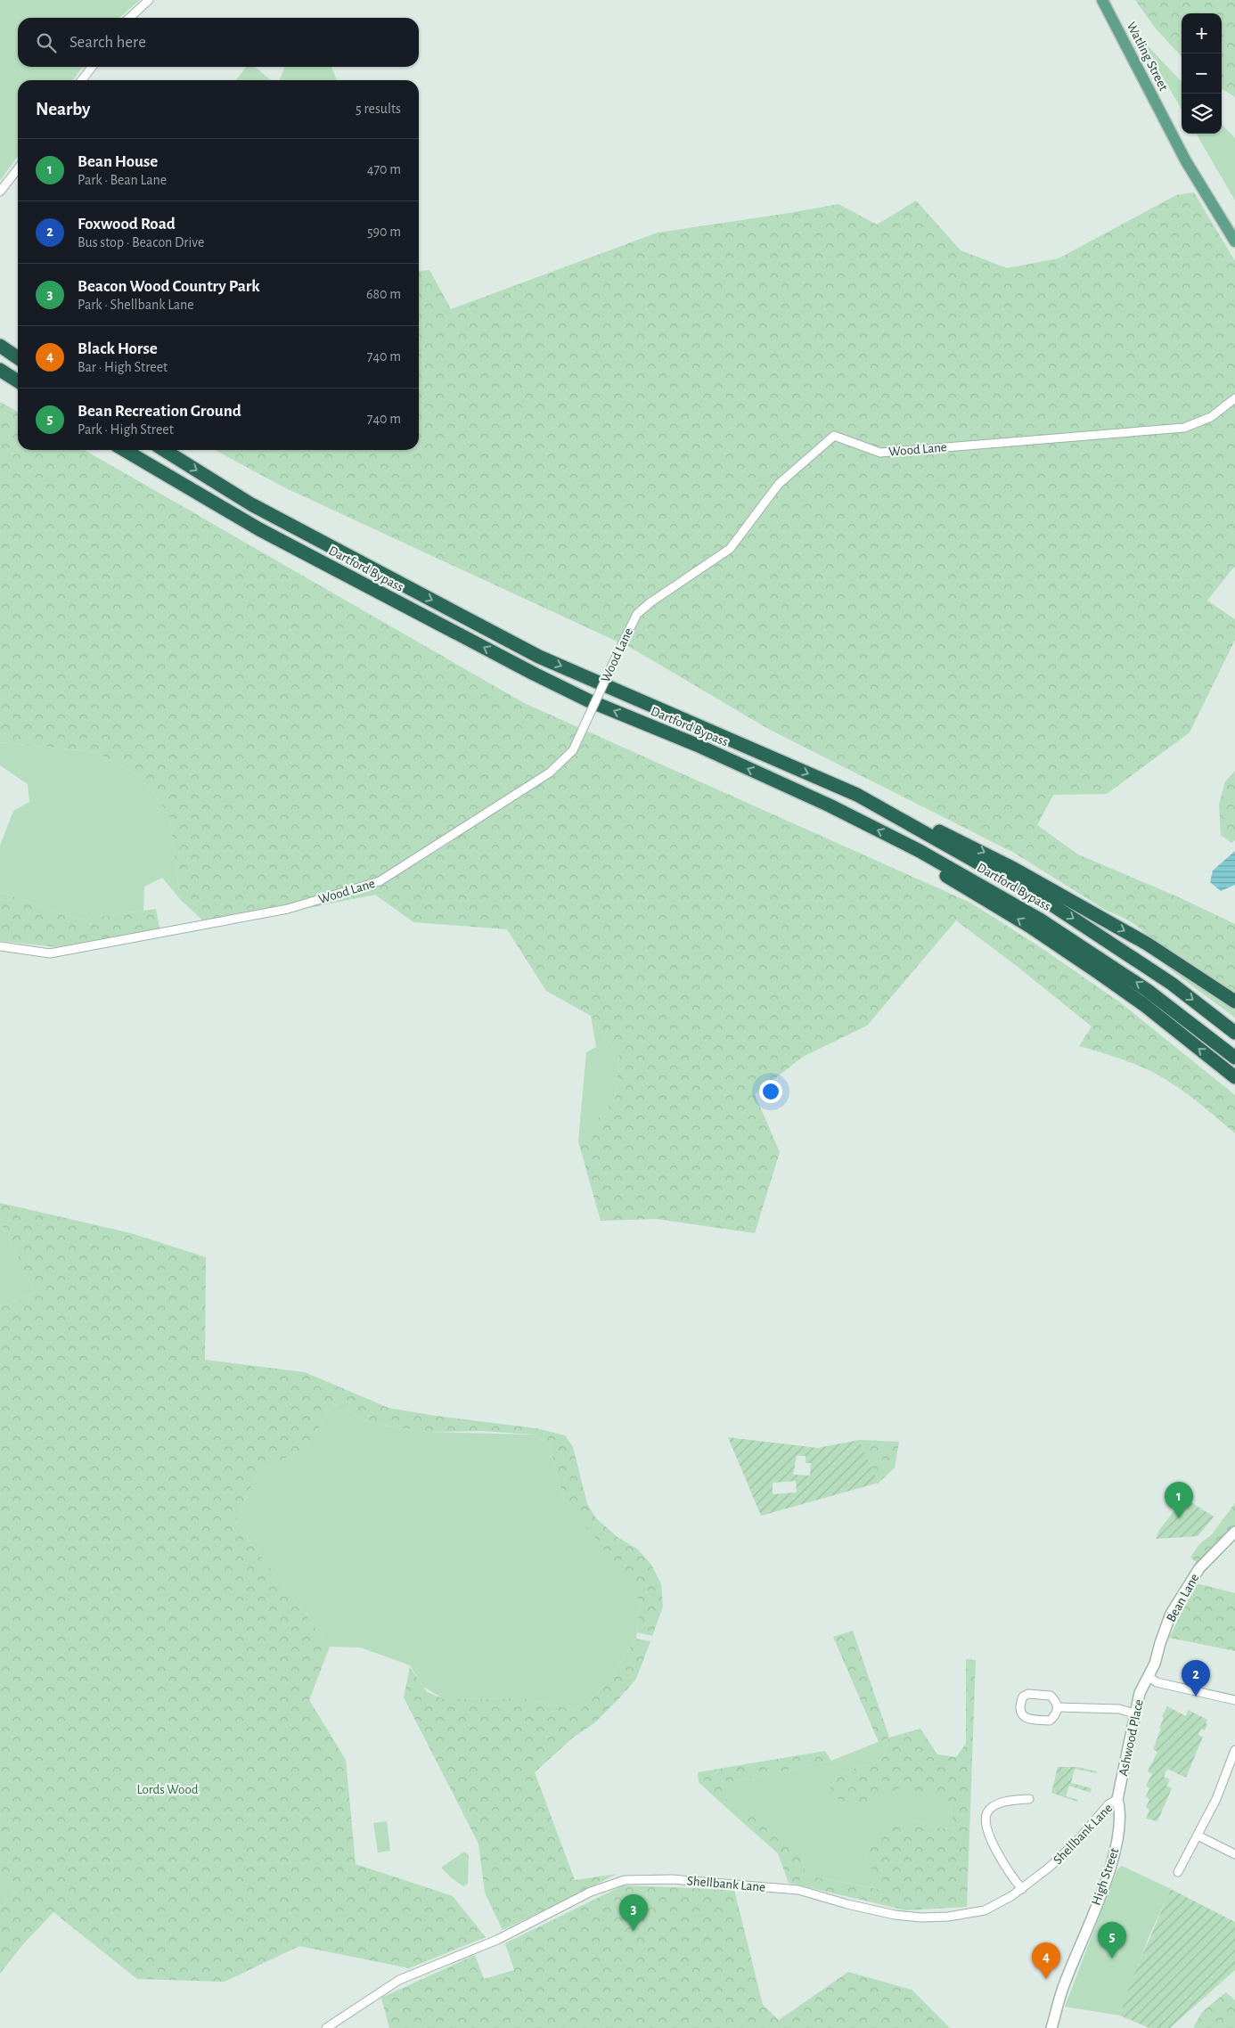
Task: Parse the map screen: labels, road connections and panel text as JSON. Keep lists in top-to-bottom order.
{
  "streets": {
    "highway": ["Dartford Bypass"],
    "main road": [
      "Watling Street",
      "Bean Lane",
      "Ashwood Place",
      "High Street"
    ],
    "street": ["Wood Lane", "Shellbank Lane"]
  },
  "crossings": [
    ["Bean Lane", "Ashwood Place"],
    ["Ashwood Place", "Shellbank Lane"],
    ["Ashwood Place", "High Street"],
    ["Shellbank Lane", "High Street"]
  ],
  "parks": ["Lords Wood"],
  "page": {
    "map_buttons": ["+", "−"],
    "search": "Search here",
    "heading": ["Nearby", "5 results"],
    "list": [
      {
        "mark": "1",
        "name": "Bean House",
        "note": "Park · Bean Lane",
        "value": "470 m"
      },
      {
        "mark": "2",
        "name": "Foxwood Road",
        "note": "Bus stop · Beacon Drive",
        "value": "590 m"
      },
      {
        "mark": "3",
        "name": "Beacon Wood Country Park",
        "note": "Park · Shellbank Lane",
        "value": "680 m"
      },
      {
        "mark": "4",
        "name": "Black Horse",
        "note": "Bar · High Street",
        "value": "740 m"
      },
      {
        "mark": "5",
        "name": "Bean Recreation Ground",
        "note": "Park · High Street",
        "value": "740 m"
      }
    ],
    "pins": [
      "1",
      "2",
      "3",
      "5",
      "4"
    ]
  }
}
